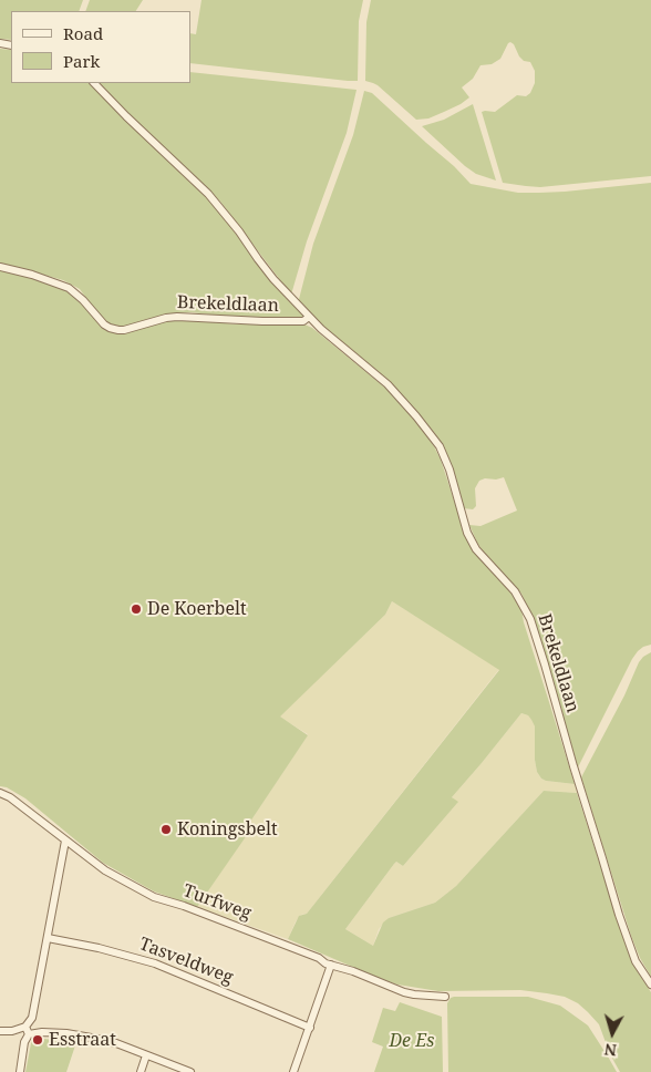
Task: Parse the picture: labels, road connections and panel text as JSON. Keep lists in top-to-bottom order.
{
  "streets": {
    "street": ["Brekeldlaan", "Turfweg", "Tasveldweg"]
  },
  "parks": ["De Es"],
  "places": ["De Koerbelt", "Koningsbelt", "Esstraat"],
  "legend": ["Road", "Park"],
  "north": "bottom"
}
